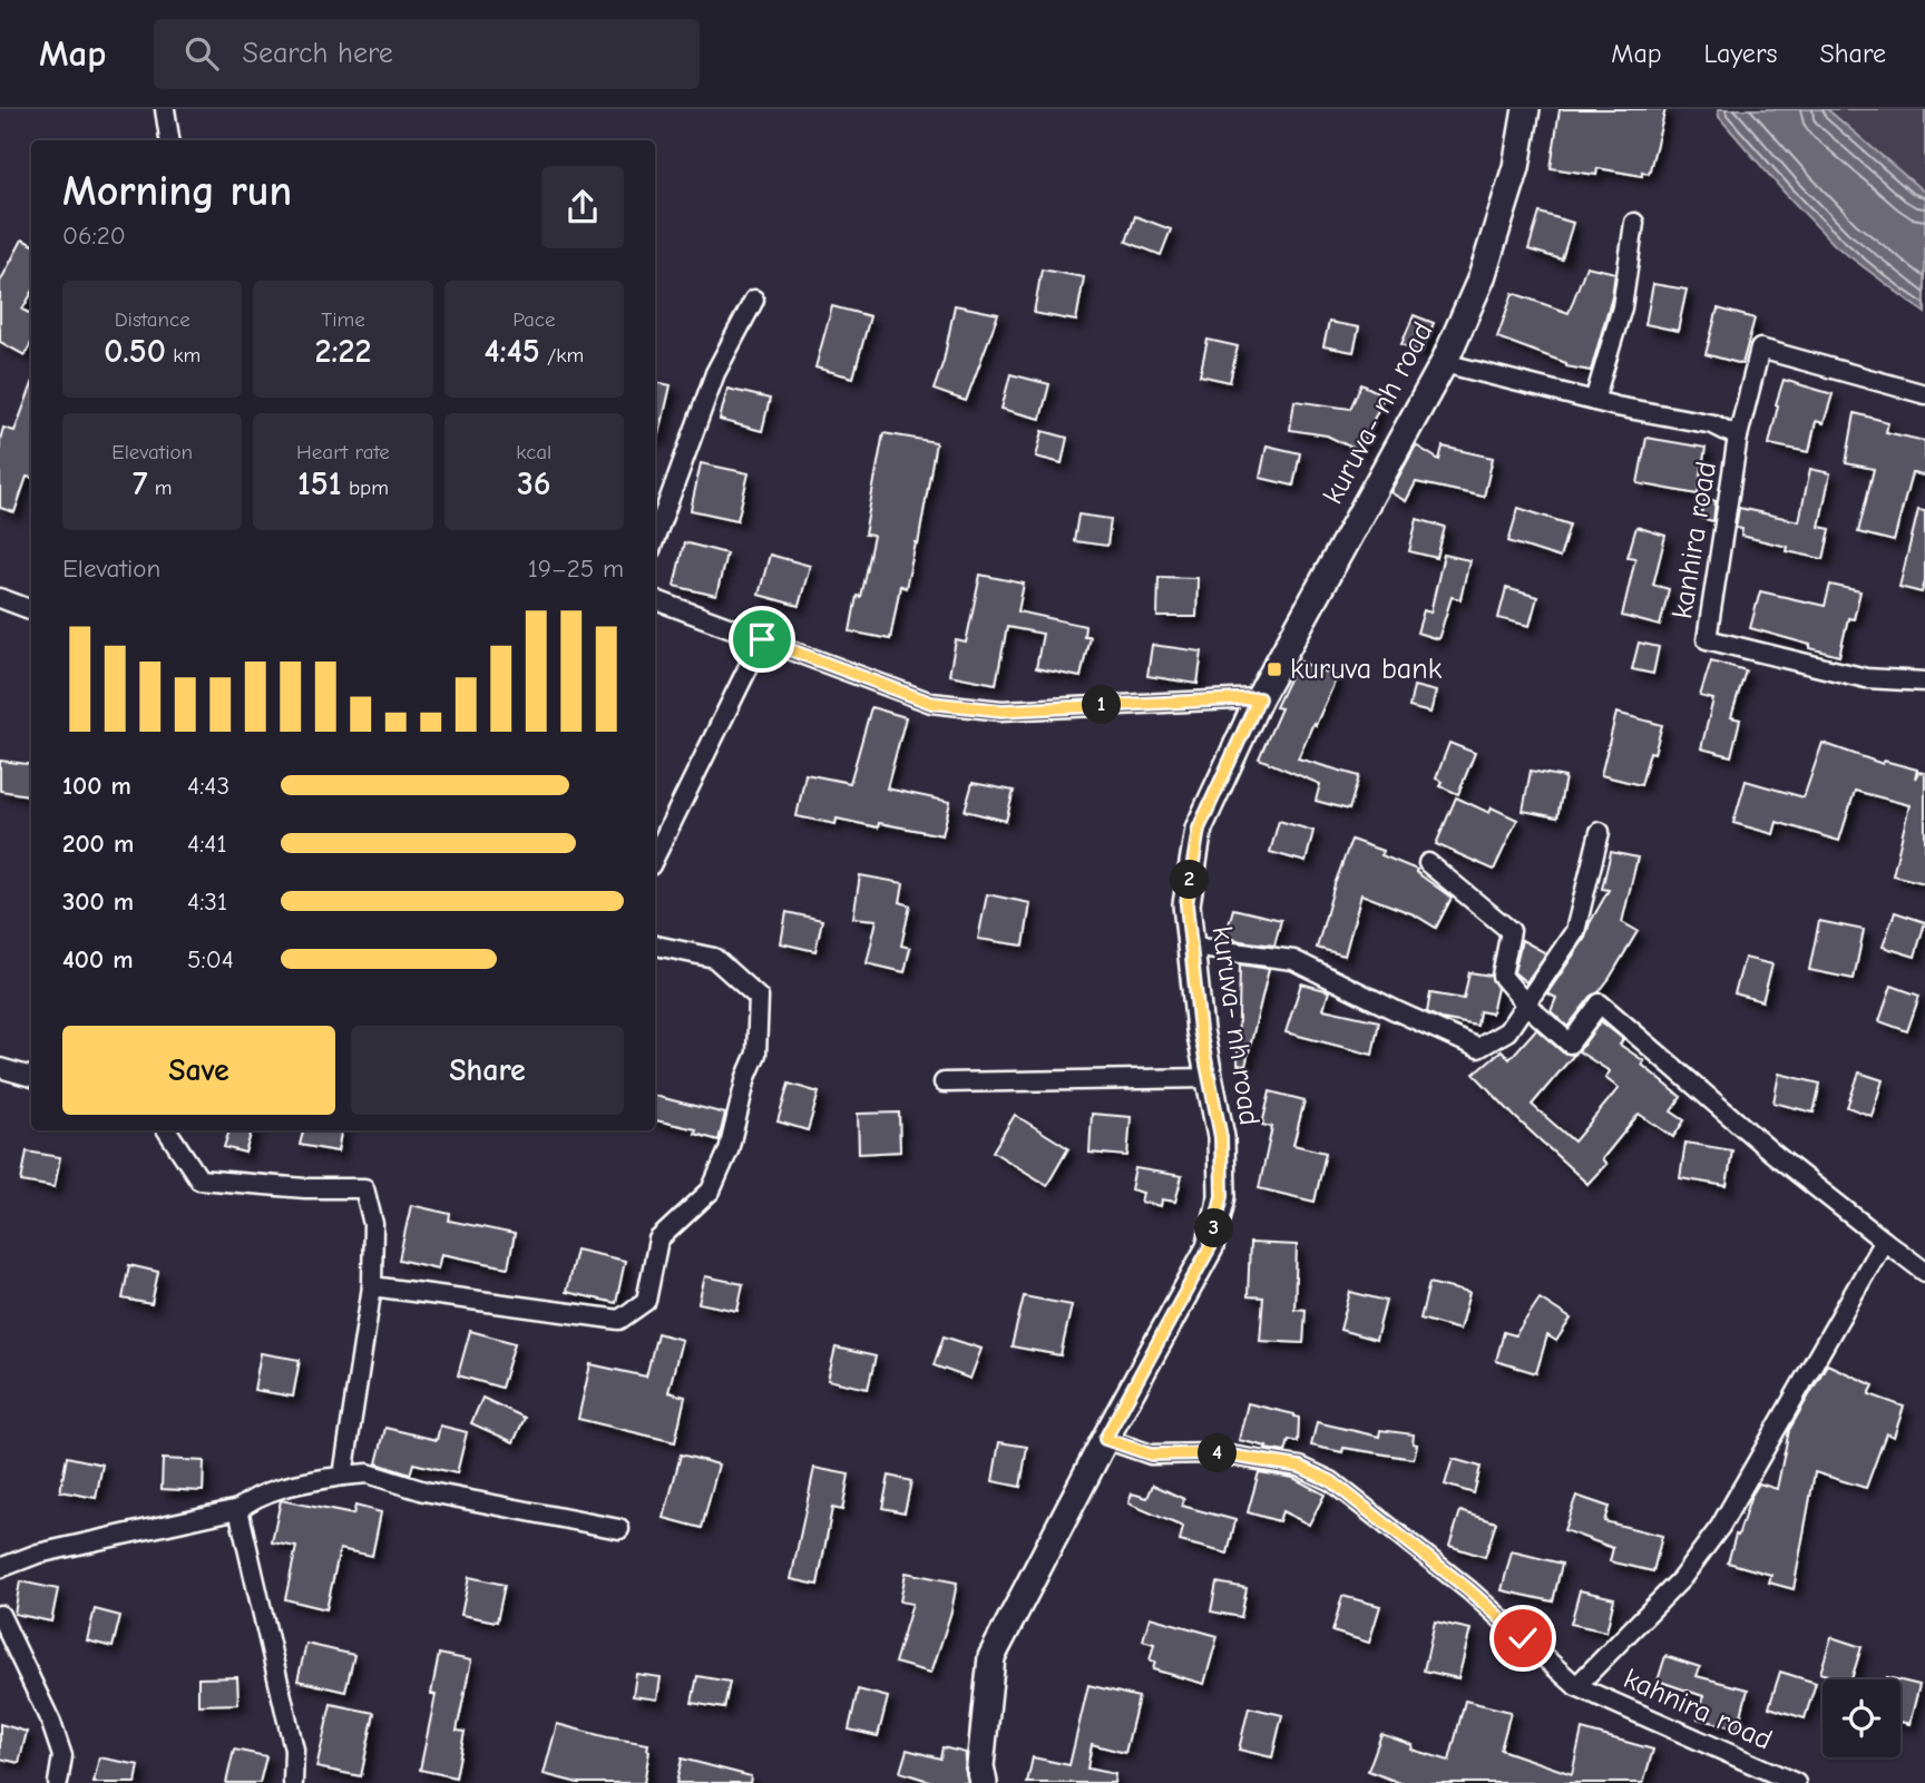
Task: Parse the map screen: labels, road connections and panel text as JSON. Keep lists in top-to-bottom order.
{
  "streets": {
    "main road": ["kuruva- nh road"],
    "street": ["kanhira road", "kahnira road"]
  },
  "crossings": [
    ["kuruva- nh road", "kanhira road"],
    ["kuruva- nh road", "kahnira road"]
  ],
  "places": {
    "transit": ["kuruva bank"]
  },
  "page": {
    "header": "Map",
    "search": "Search here",
    "nav": ["Map", "Layers", "Share"],
    "heading": ["Morning run", "06:20"],
    "stats": [
      ["Distance", "0.50 km"],
      ["Time", "2:22"],
      ["Pace", "4:45 /km"],
      ["Elevation", "7 m"],
      ["Heart rate", "151 bpm"],
      ["kcal", "36"]
    ],
    "chart": ["Elevation", "19–25 m"],
    "pins": [
      "1",
      "2",
      "3",
      "4"
    ],
    "list": [
      {
        "name": "100 m",
        "note": "4:43"
      },
      {
        "name": "200 m",
        "note": "4:41"
      },
      {
        "name": "300 m",
        "note": "4:31"
      },
      {
        "name": "400 m",
        "note": "5:04"
      }
    ],
    "buttons": ["Save", "Share"]
  }
}
